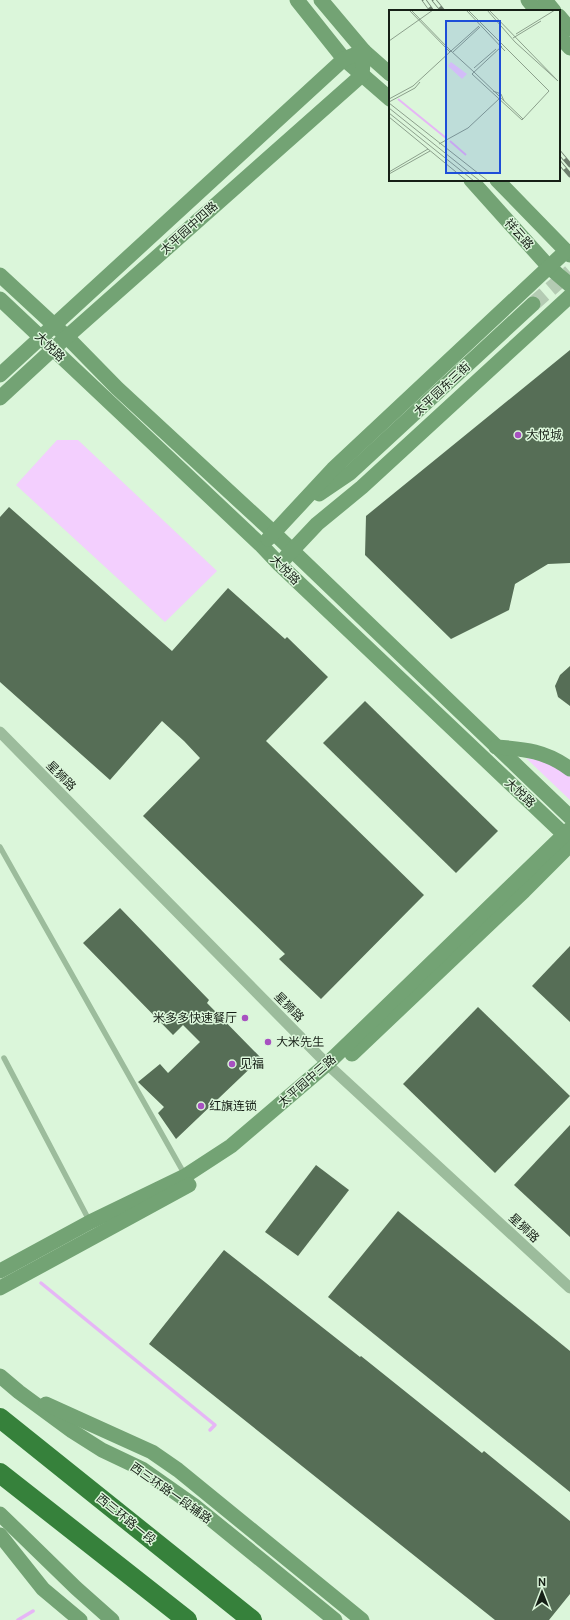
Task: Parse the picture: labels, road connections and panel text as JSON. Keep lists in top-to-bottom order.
{
  "streets": {
    "highway": ["西三环路一段"],
    "street": [
      "太平园中四路",
      "祥云路",
      "大悦路",
      "太平园东三街",
      "星狮路",
      "太平园中三路",
      "西三环路一段辅路"
    ]
  },
  "crossings": [
    ["太平园中四路", "大悦路"],
    ["大悦路", "太平园中三路"],
    ["星狮路", "太平园中三路"]
  ],
  "places": [
    "大悦城",
    "米多多快速餐厅",
    "大米先生",
    "见福",
    "红旗连锁"
  ],
  "north": "top"
}
